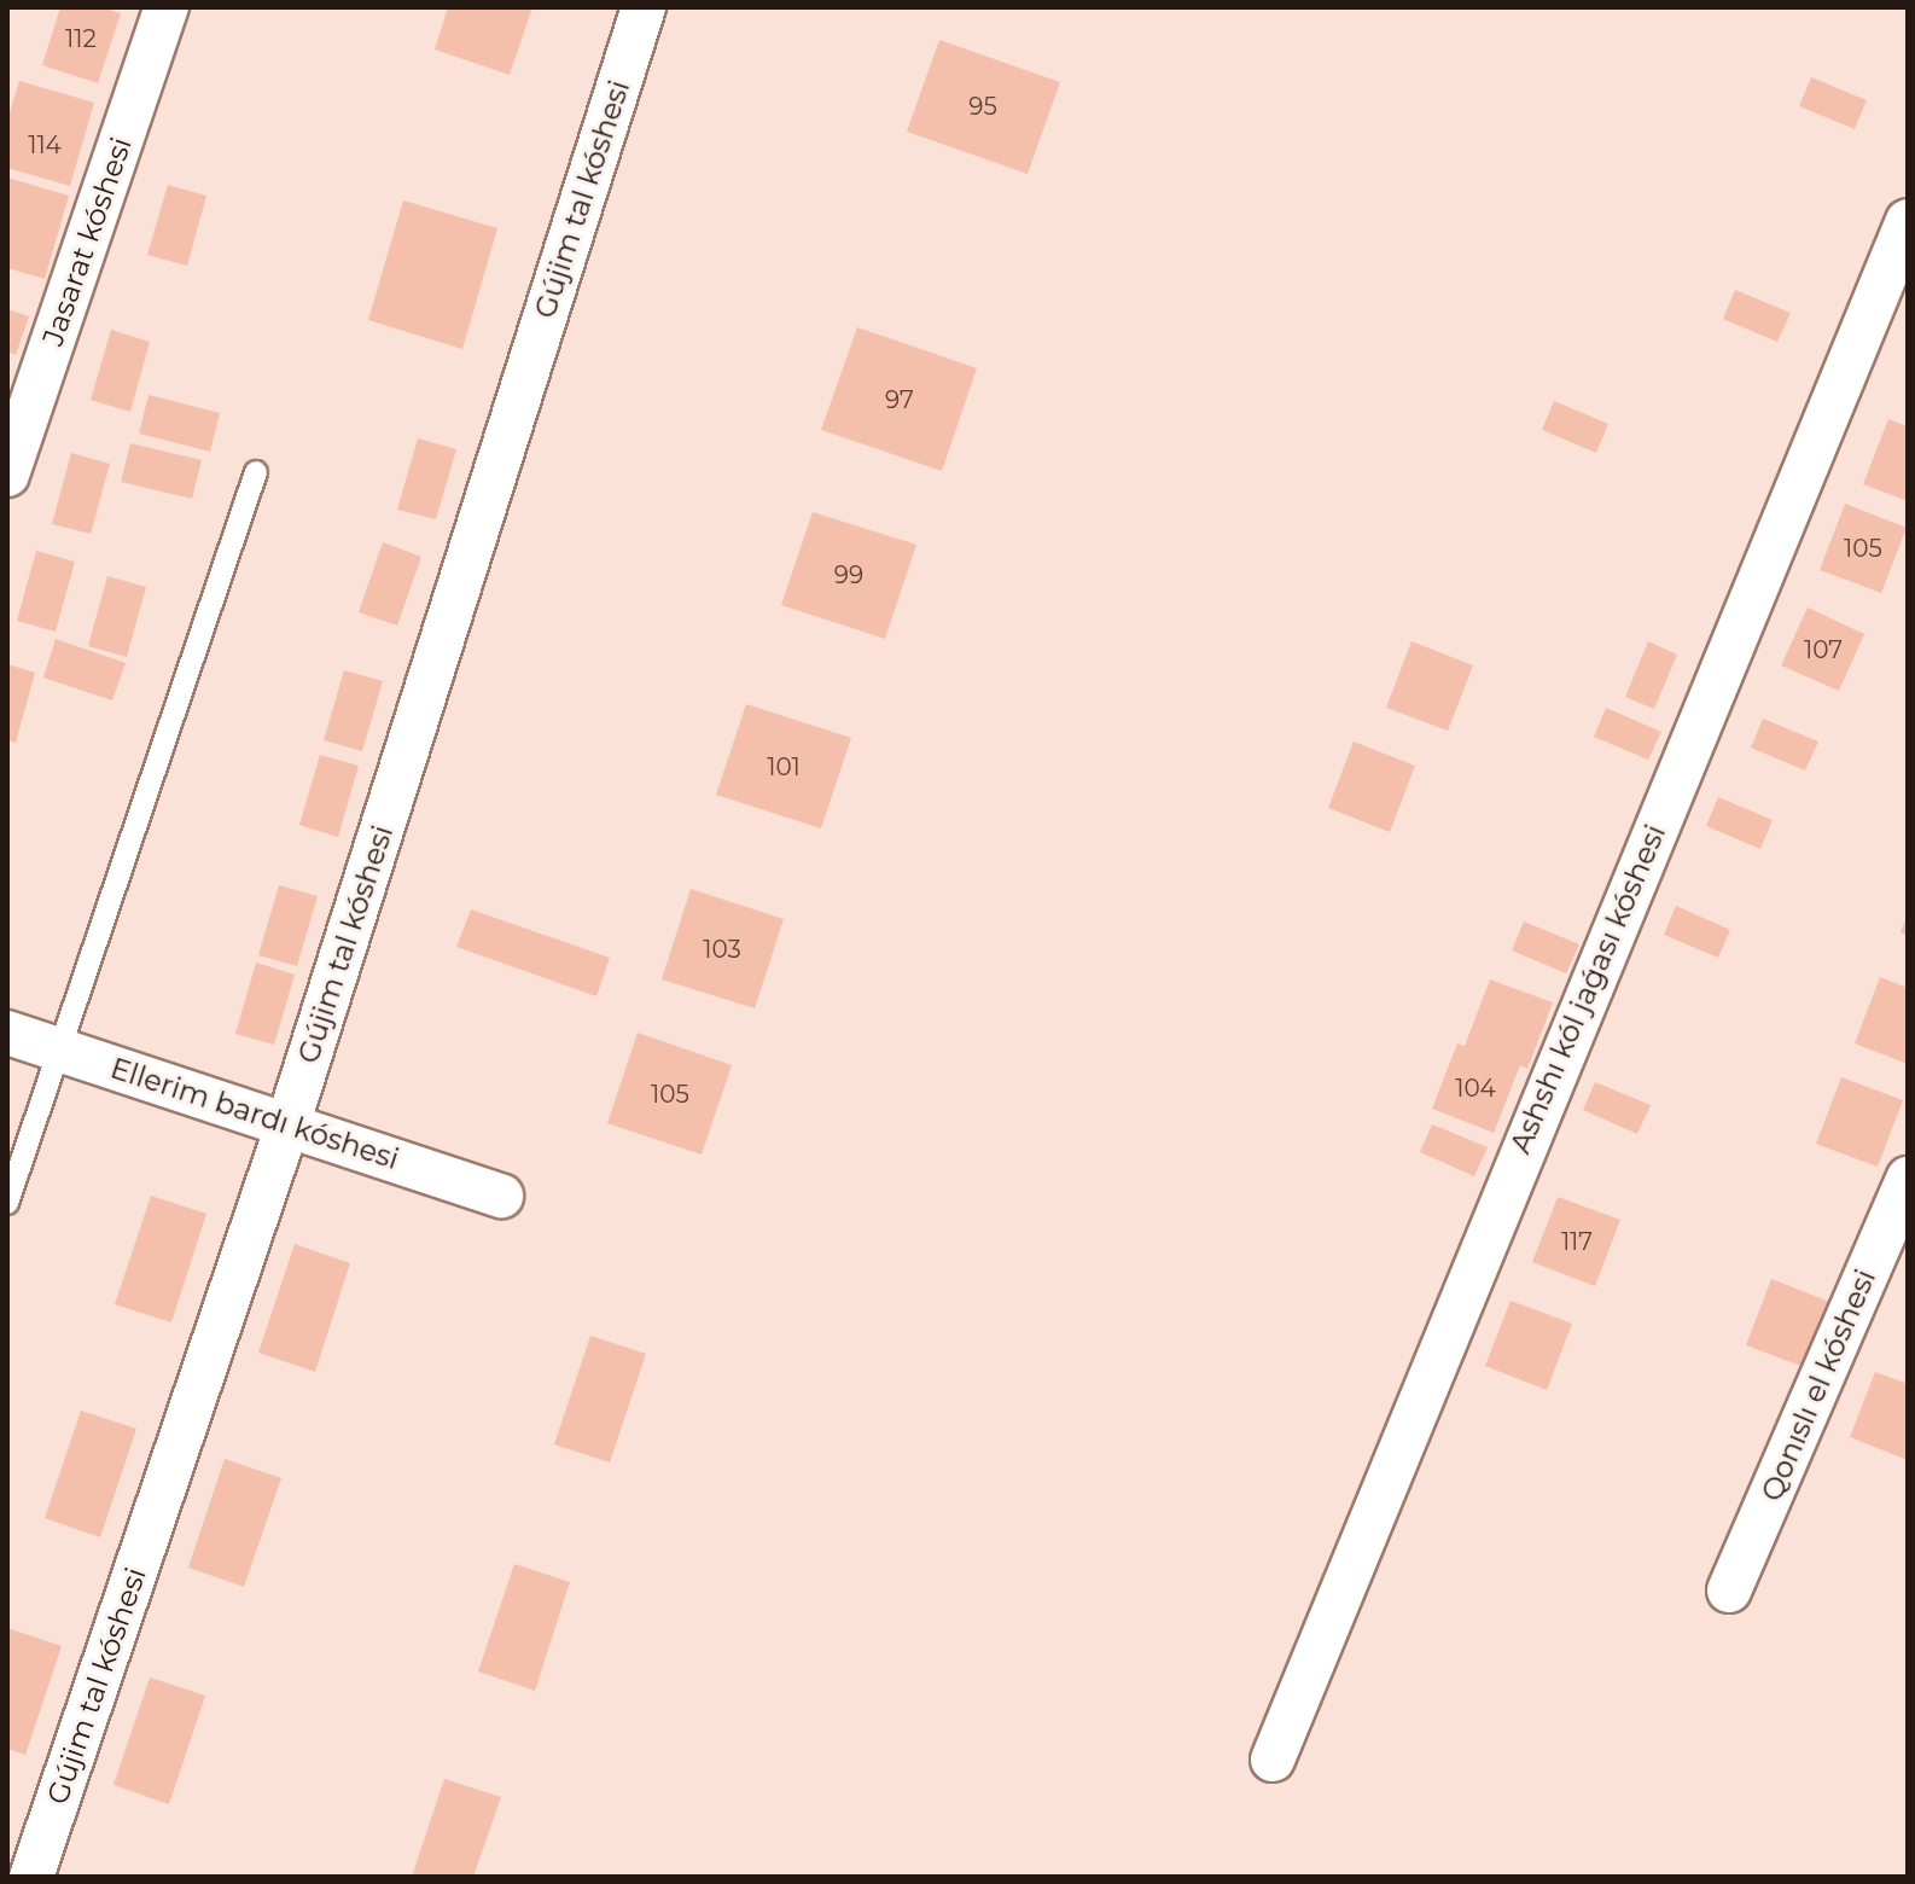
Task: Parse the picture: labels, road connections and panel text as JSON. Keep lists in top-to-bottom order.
{
  "streets": {
    "street": [
      "Gújim tal kóshesi",
      "Jasarat kóshesi",
      "Ashshı kól jaǵası kóshesi",
      "Ellerim bardı kóshesi",
      "Qonıslı el kóshesi"
    ]
  },
  "crossings": [
    ["Gújim tal kóshesi", "Ellerim bardı kóshesi"]
  ],
  "house_numbers": [
    "112",
    "95",
    "114",
    "97",
    "105",
    "99",
    "107",
    "101",
    "103",
    "104",
    "105",
    "117"
  ]
}
